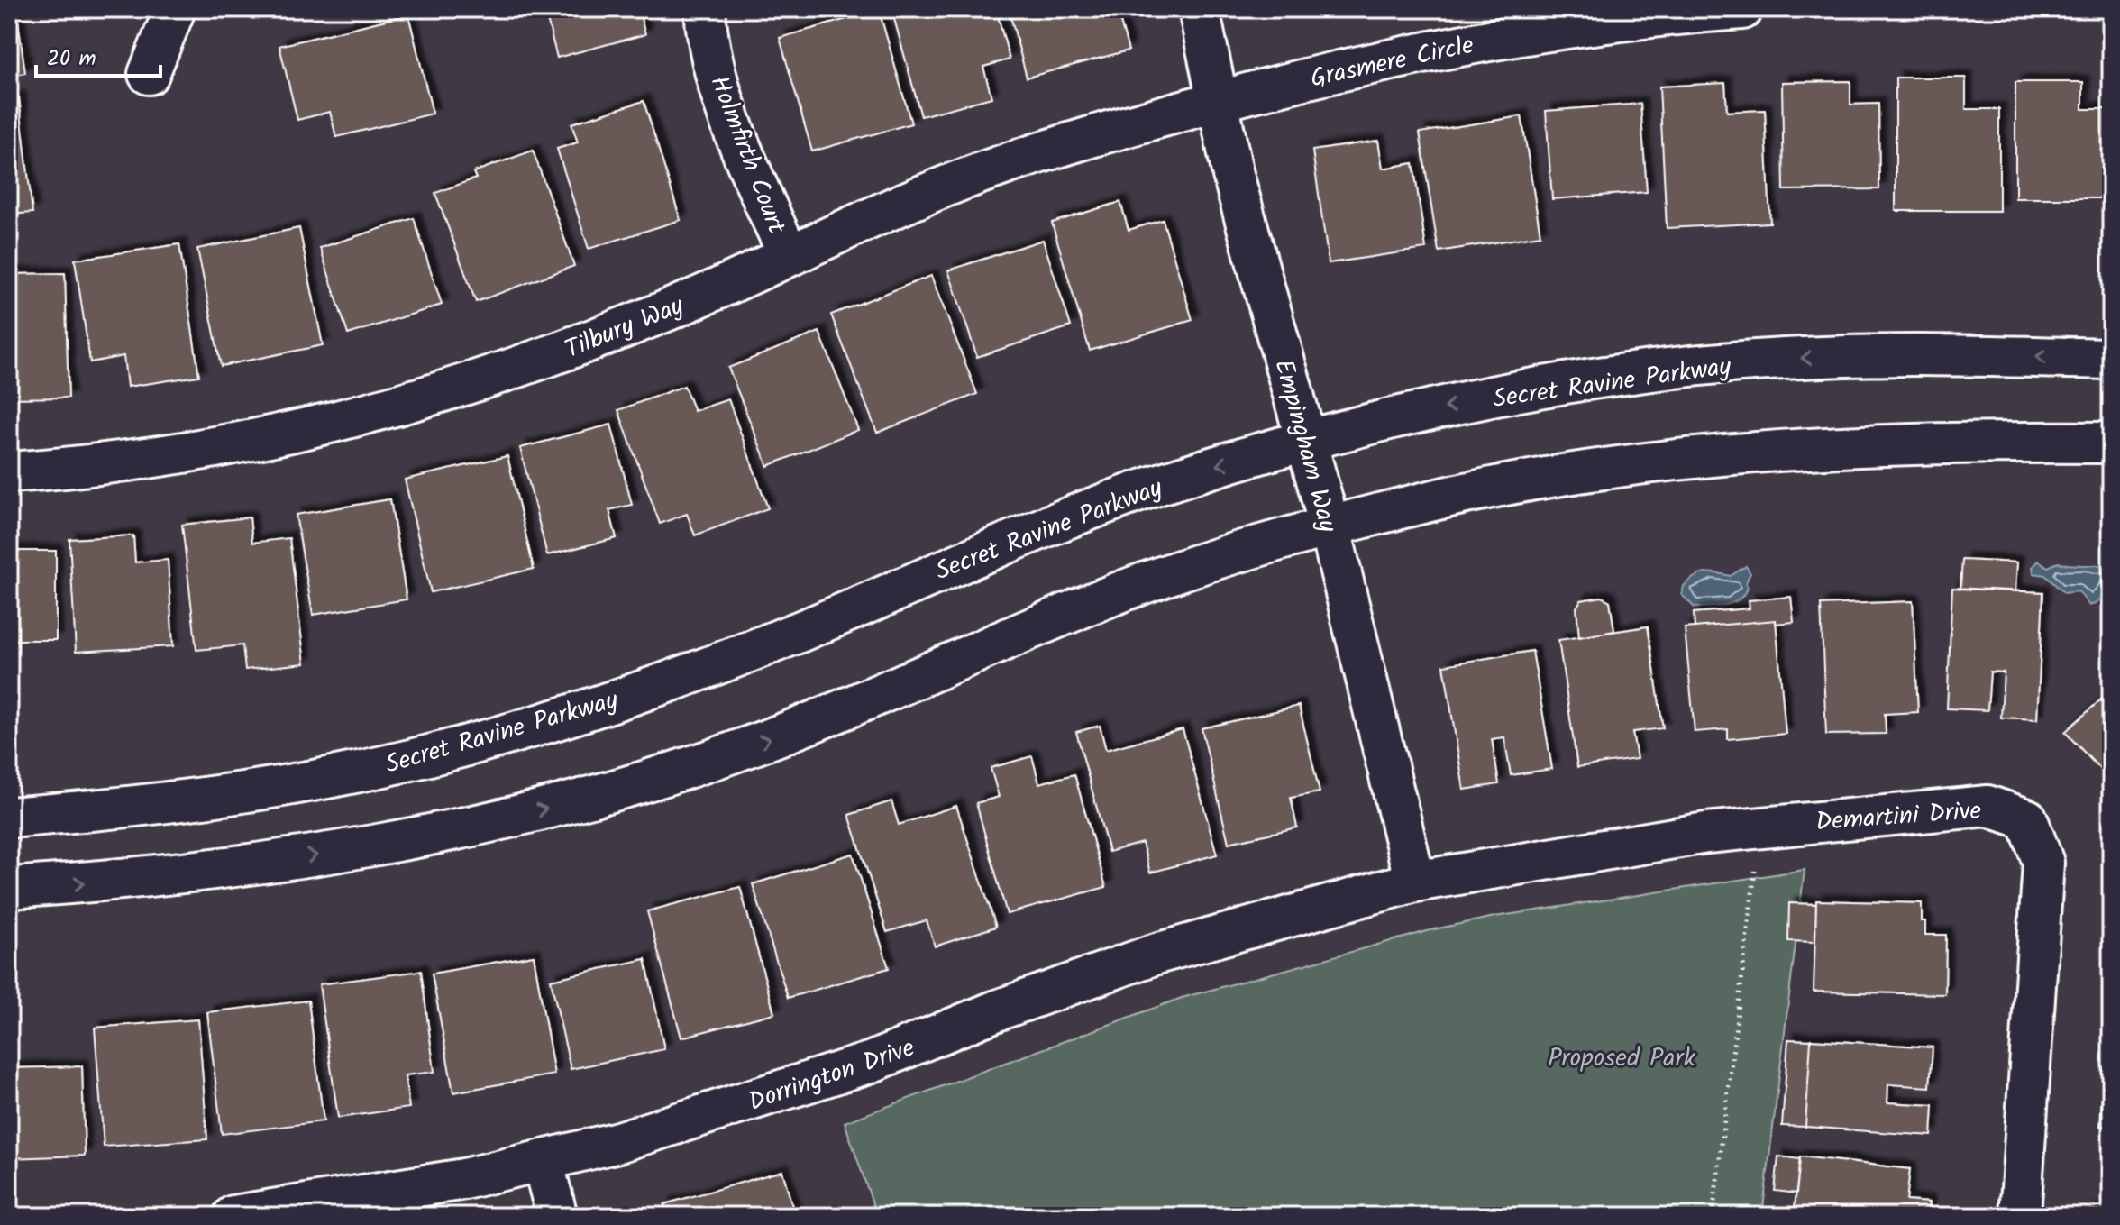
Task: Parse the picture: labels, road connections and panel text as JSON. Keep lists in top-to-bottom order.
{
  "streets": {
    "street": [
      "Grasmere Circle",
      "Holmfirth Court",
      "Tilbury Way",
      "Secret Ravine Parkway",
      "Empingham Way",
      "Demartini Drive",
      "Dorrington Drive"
    ]
  },
  "crossings": [
    ["Grasmere Circle", "Tilbury Way"],
    ["Grasmere Circle", "Empingham Way"],
    ["Holmfirth Court", "Tilbury Way"],
    ["Tilbury Way", "Empingham Way"],
    ["Secret Ravine Parkway", "Empingham Way"],
    ["Empingham Way", "Demartini Drive"],
    ["Empingham Way", "Dorrington Drive"],
    ["Demartini Drive", "Dorrington Drive"]
  ],
  "parks": ["Proposed Park"],
  "scale_bar": "20 m"
}
